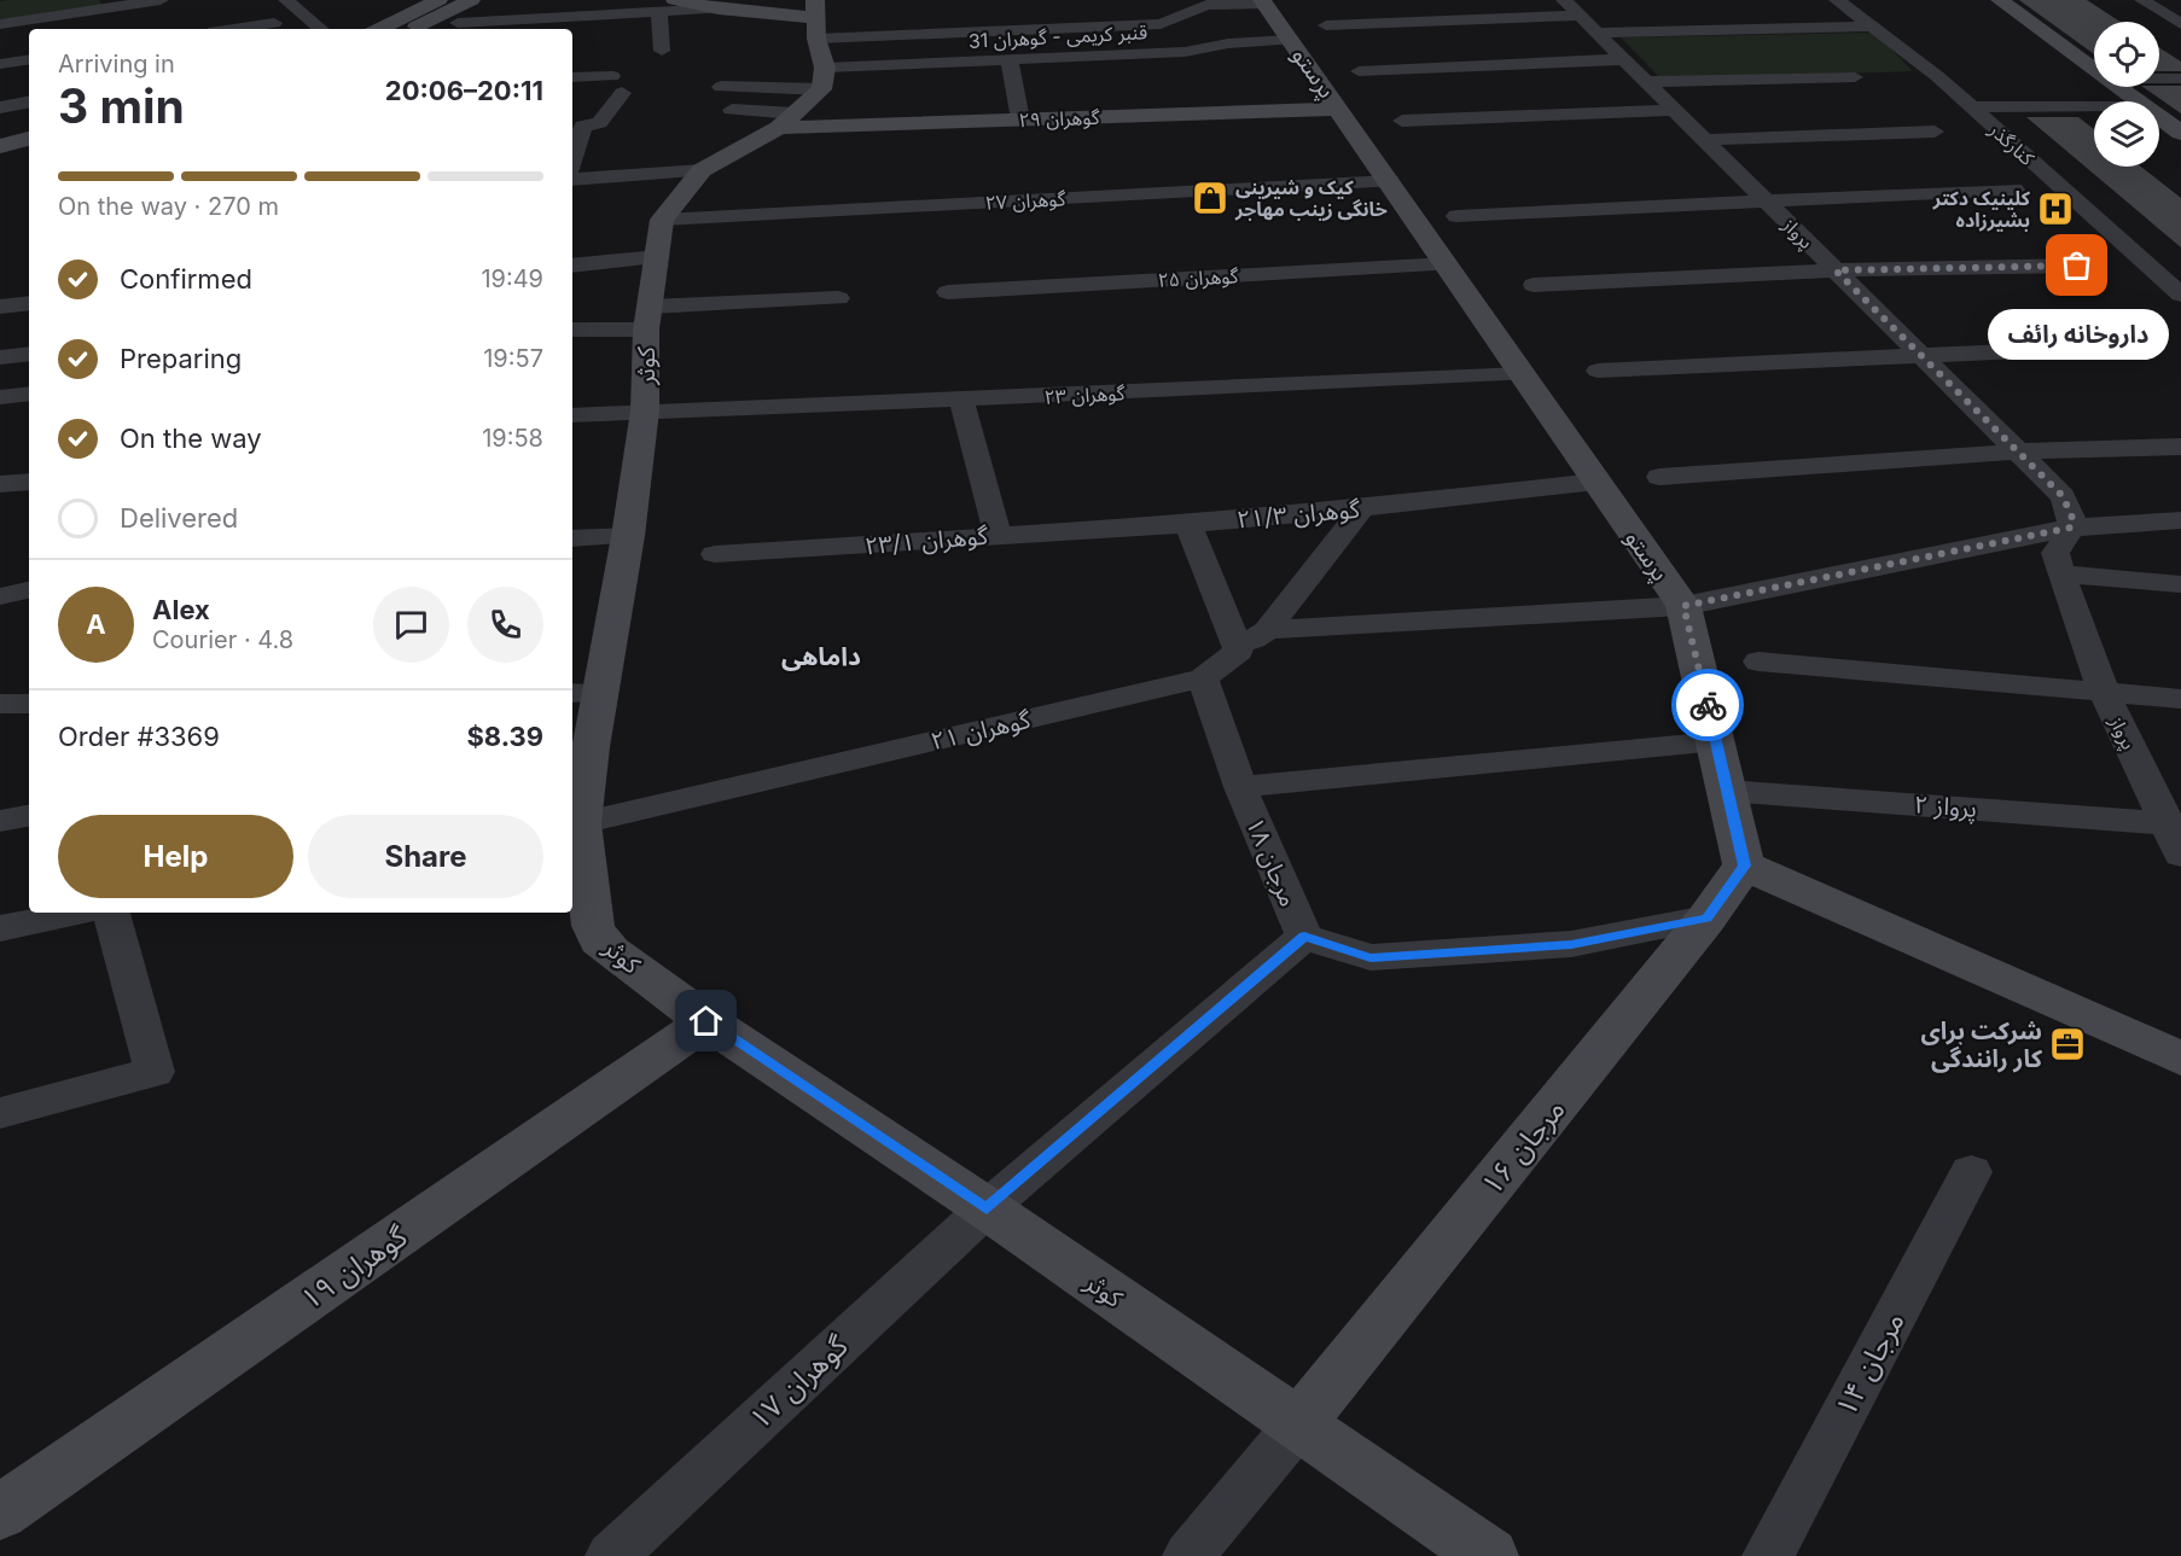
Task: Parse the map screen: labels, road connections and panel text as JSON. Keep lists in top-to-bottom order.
{
  "streets": {
    "street": [
      "قنبر کریمی - گوهران 31",
      "پرستو",
      "گوهران ۲۹",
      "کنارگذر",
      "گوهران ۲۷",
      "پرواز",
      "گوهران ۲۵",
      "کوثر",
      "گوهران ۲۳",
      "گوهران ۲۱/۳",
      "گوهران ۲۳/۱",
      "گوهران ۲۱",
      "پرواز ۲",
      "مرجان ۱۸",
      "مرجان ۱۶",
      "گوهران ۱۹",
      "مرجان ۱۴",
      "گوهران ۱۷"
    ]
  },
  "crossings": [
    ["قنبر کریمی - گوهران 31", "پرستو"],
    ["پرستو", "گوهران ۲۹"],
    ["پرستو", "گوهران ۲۷"],
    ["پرستو", "گوهران ۲۵"],
    ["پرستو", "گوهران ۲۳"],
    ["پرستو", "گوهران ۲۱/۳"],
    ["پرستو", "پرواز ۲"],
    ["پرستو", "مرجان ۱۶"],
    ["گوهران ۲۹", "کوثر"],
    ["گوهران ۲۷", "کوثر"],
    ["پرواز", "پرواز ۲"],
    ["کوثر", "گوهران ۲۳"],
    ["کوثر", "گوهران ۲۱"],
    ["کوثر", "مرجان ۱۸"],
    ["کوثر", "مرجان ۱۶"],
    ["کوثر", "گوهران ۱۹"],
    ["کوثر", "گوهران ۱۷"],
    ["گوهران ۲۳", "گوهران ۲۳/۱"],
    ["گوهران ۲۱/۳", "گوهران ۲۳/۱"],
    ["گوهران ۲۱/۳", "گوهران ۲۱"],
    ["گوهران ۲۱", "مرجان ۱۸"],
    ["مرجان ۱۸", "گوهران ۱۷"]
  ],
  "districts": ["داماهی"],
  "places": {
    "shop": ["کیک و شیرینی خانگی زینب مهاجر"],
    "hospital": ["کلینیک دکتر بشیرزاده"],
    "other": ["داروخانه رائف"],
    "office": ["شركت براى كار رانندگى"]
  },
  "page": {
    "heading": ["3 min", "Arriving in", "20:06–20:11"],
    "panel": [
      "Alex",
      "Courier · 4.8",
      "Order #3369",
      "$8.39"
    ],
    "bar": "On the way · 270 m",
    "list": [
      ["Confirmed", "19:49"],
      ["Preparing", "19:57"],
      ["On the way", "19:58"],
      "Delivered"
    ],
    "bubble": "داروخانه رائف",
    "round": "A",
    "buttons": ["Help", "Share"]
  }
}
